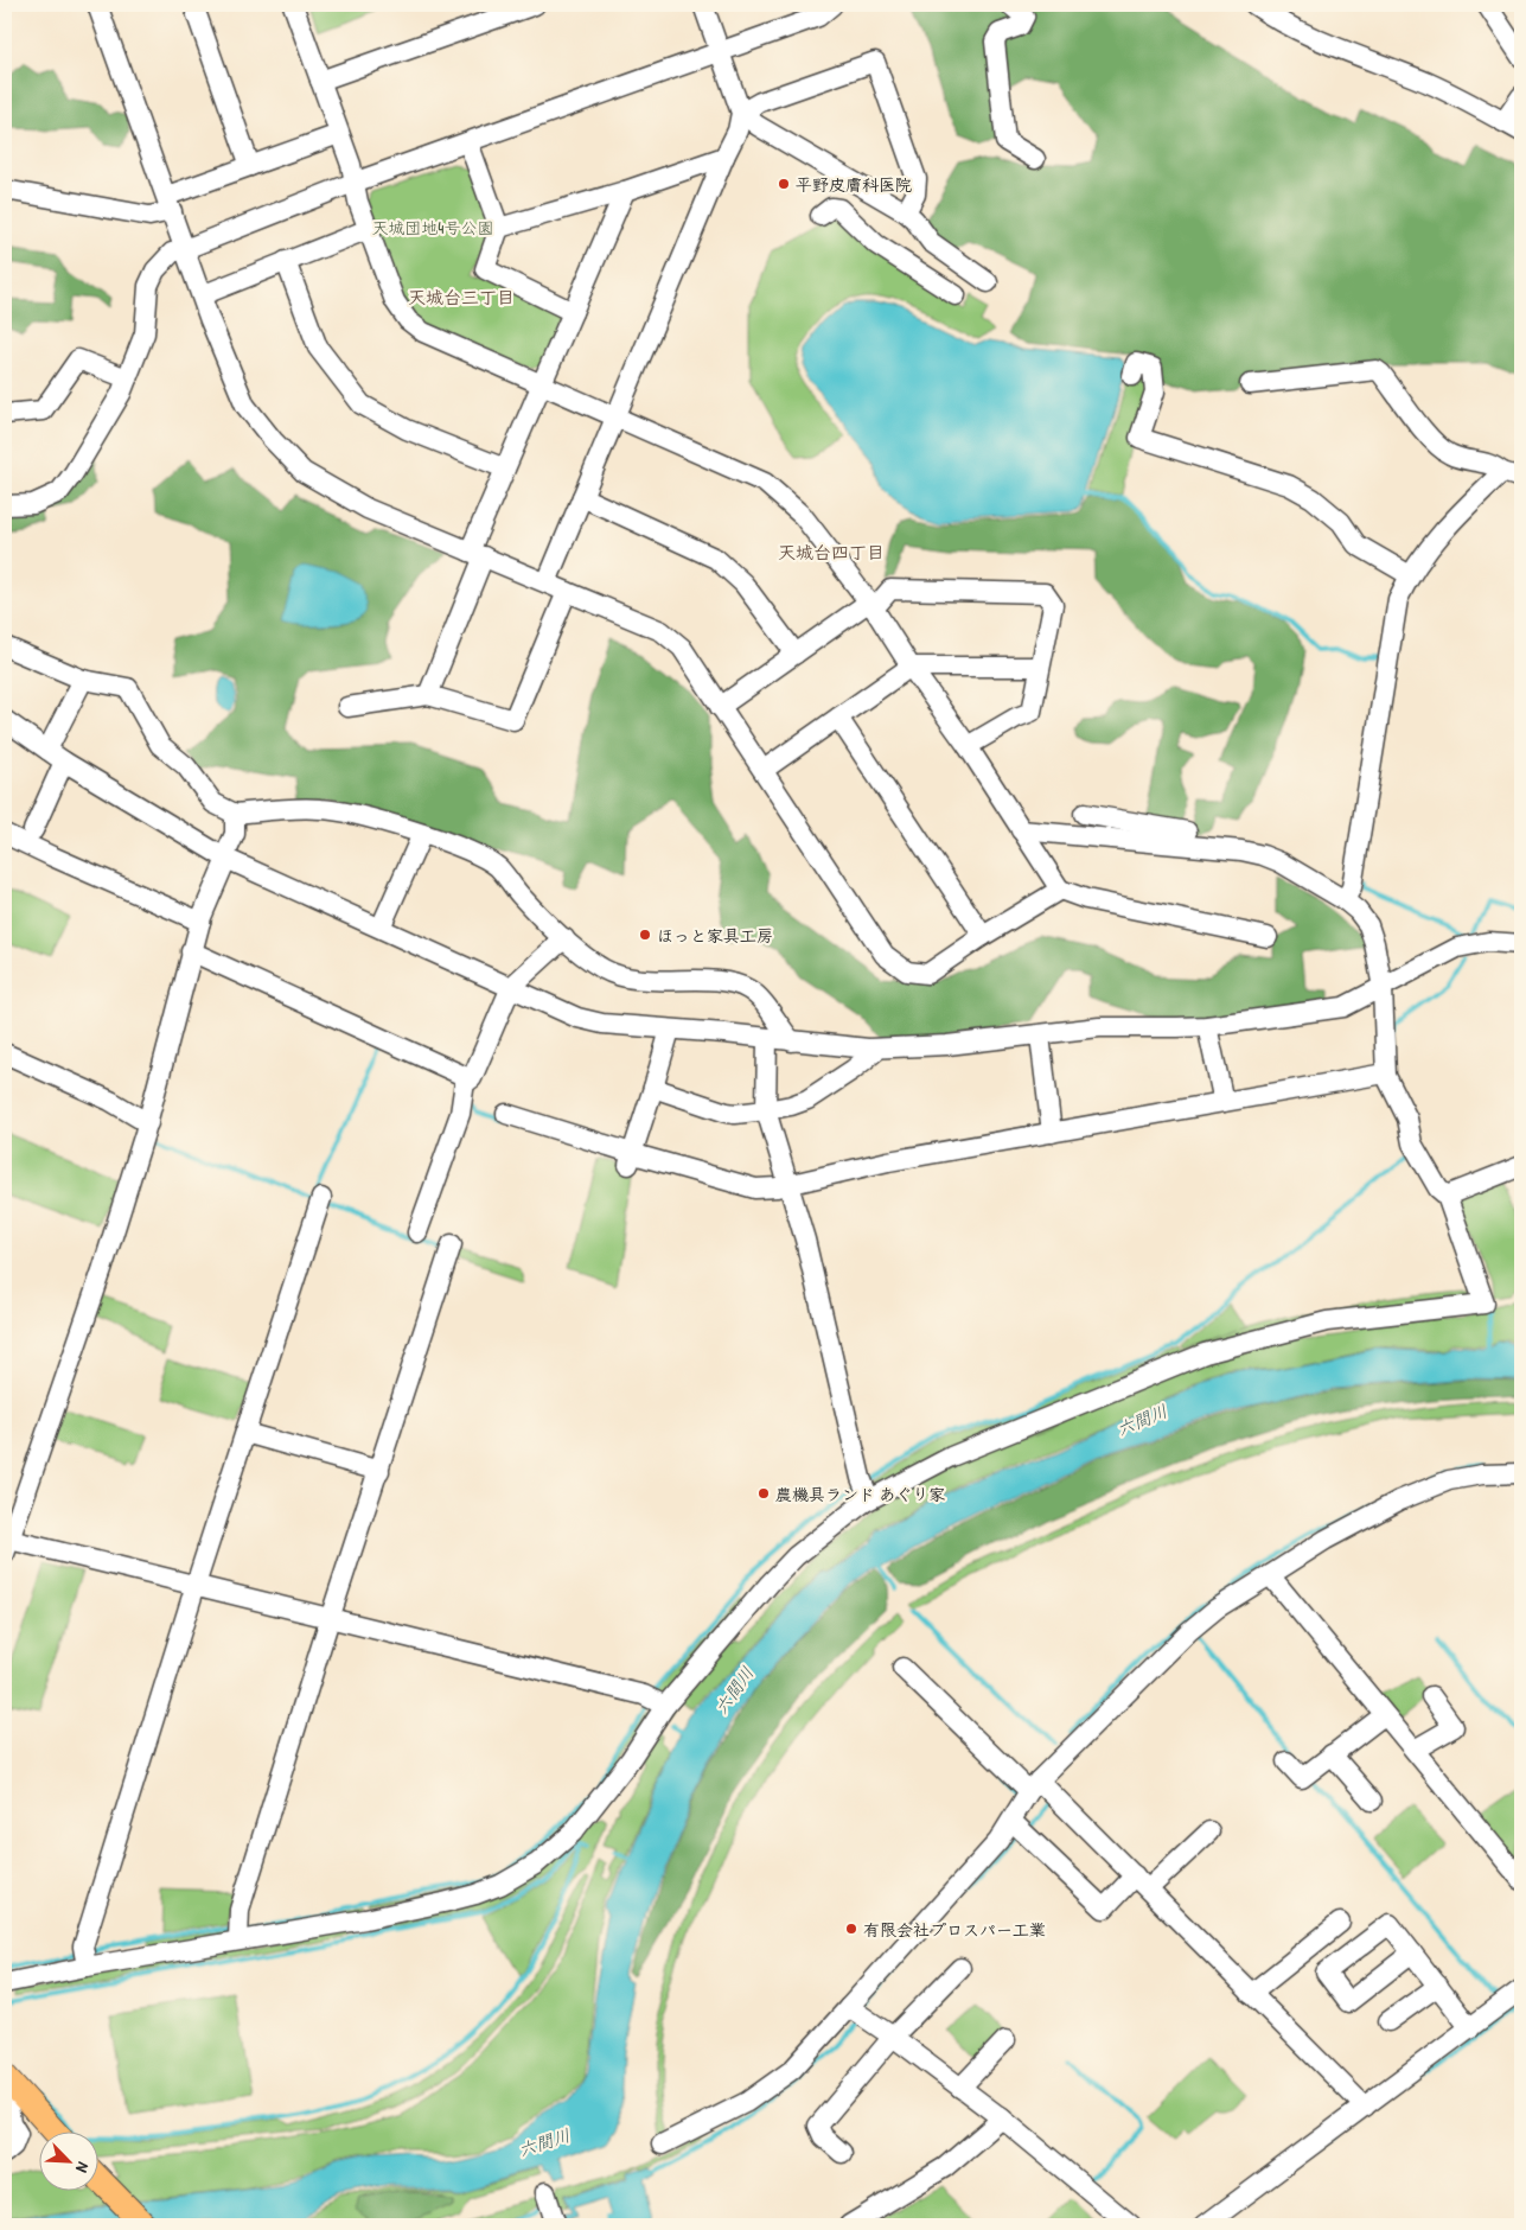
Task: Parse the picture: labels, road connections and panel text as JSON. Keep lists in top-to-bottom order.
{
  "districts": ["天城台三丁目", "天城台四丁目"],
  "water": ["六間川"],
  "parks": ["天城団地4号公園"],
  "places": [
    "平野皮膚科医院",
    "ほっと家具工房",
    "農機具ランド あぐり家",
    "有限会社プロスパー工業"
  ],
  "north": "bottom right"
}
